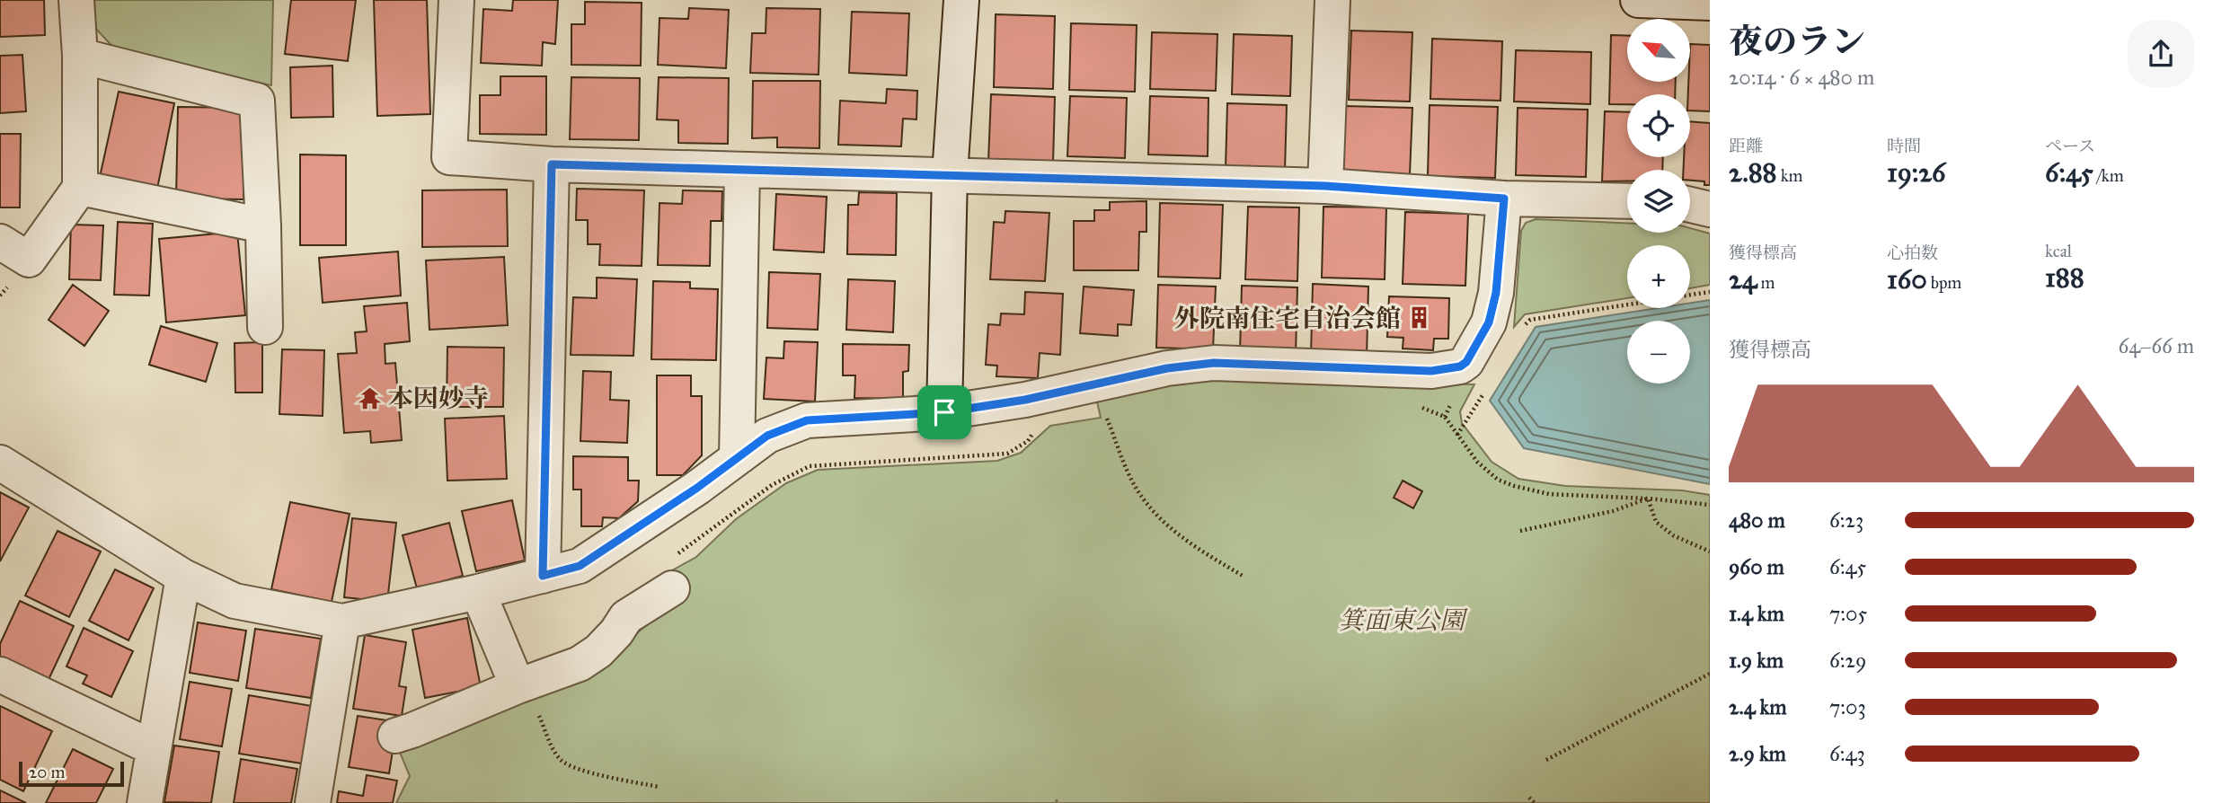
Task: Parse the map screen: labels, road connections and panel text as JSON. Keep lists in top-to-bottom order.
{
  "parks": ["箕面東公園"],
  "places": {
    "building": ["外院南住宅自治会館"],
    "temple": ["本因妙寺"]
  },
  "scale_bar": "20 m",
  "north": "top left",
  "page": {
    "heading": ["夜のラン", "20:14 · 6 × 480 m"],
    "map_buttons": ["+", "−"],
    "stats": [
      ["距離", "2.88 km"],
      ["時間", "19:26"],
      ["ペース", "6:45 /km"],
      ["獲得標高", "24 m"],
      ["心拍数", "160 bpm"],
      ["kcal", "188"]
    ],
    "chart": ["獲得標高", "64–66 m"],
    "list": [
      {
        "name": "480 m",
        "note": "6:23"
      },
      {
        "name": "960 m",
        "note": "6:45"
      },
      {
        "name": "1.4 km",
        "note": "7:05"
      },
      {
        "name": "1.9 km",
        "note": "6:29"
      },
      {
        "name": "2.4 km",
        "note": "7:03"
      },
      {
        "name": "2.9 km",
        "note": "6:43"
      }
    ],
    "scale": "20 m"
  }
}
